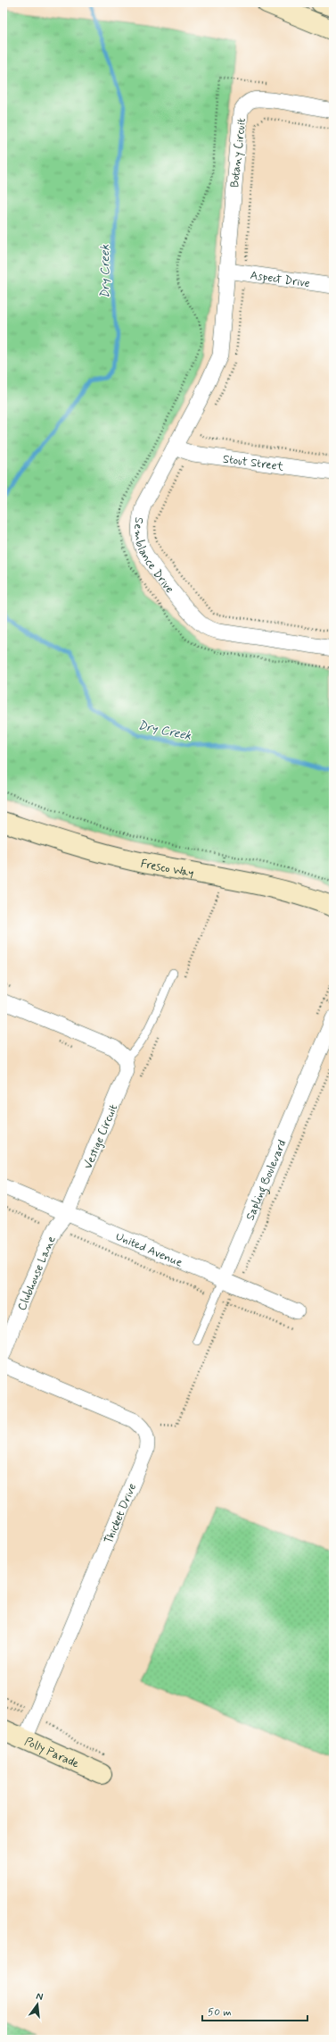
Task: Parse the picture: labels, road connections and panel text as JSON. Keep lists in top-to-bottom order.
{
  "streets": {
    "street": [
      "Botany Circuit",
      "Aspect Drive",
      "Stout Street",
      "Semblance Drive",
      "Fresco Way",
      "Vestige Circuit",
      "Sapling Boulevard",
      "United Avenue",
      "Clubhouse Lane",
      "Thicket Drive",
      "Polly Parade"
    ]
  },
  "crossings": [
    ["Botany Circuit", "Aspect Drive"],
    ["Botany Circuit", "Semblance Drive"],
    ["Aspect Drive", "Semblance Drive"],
    ["Stout Street", "Semblance Drive"],
    ["Vestige Circuit", "United Avenue"],
    ["Vestige Circuit", "Clubhouse Lane"],
    ["Sapling Boulevard", "United Avenue"],
    ["United Avenue", "Clubhouse Lane"],
    ["Thicket Drive", "Polly Parade"]
  ],
  "water": ["Dry Creek"],
  "scale_bar": "50 m",
  "north": "top"
}
